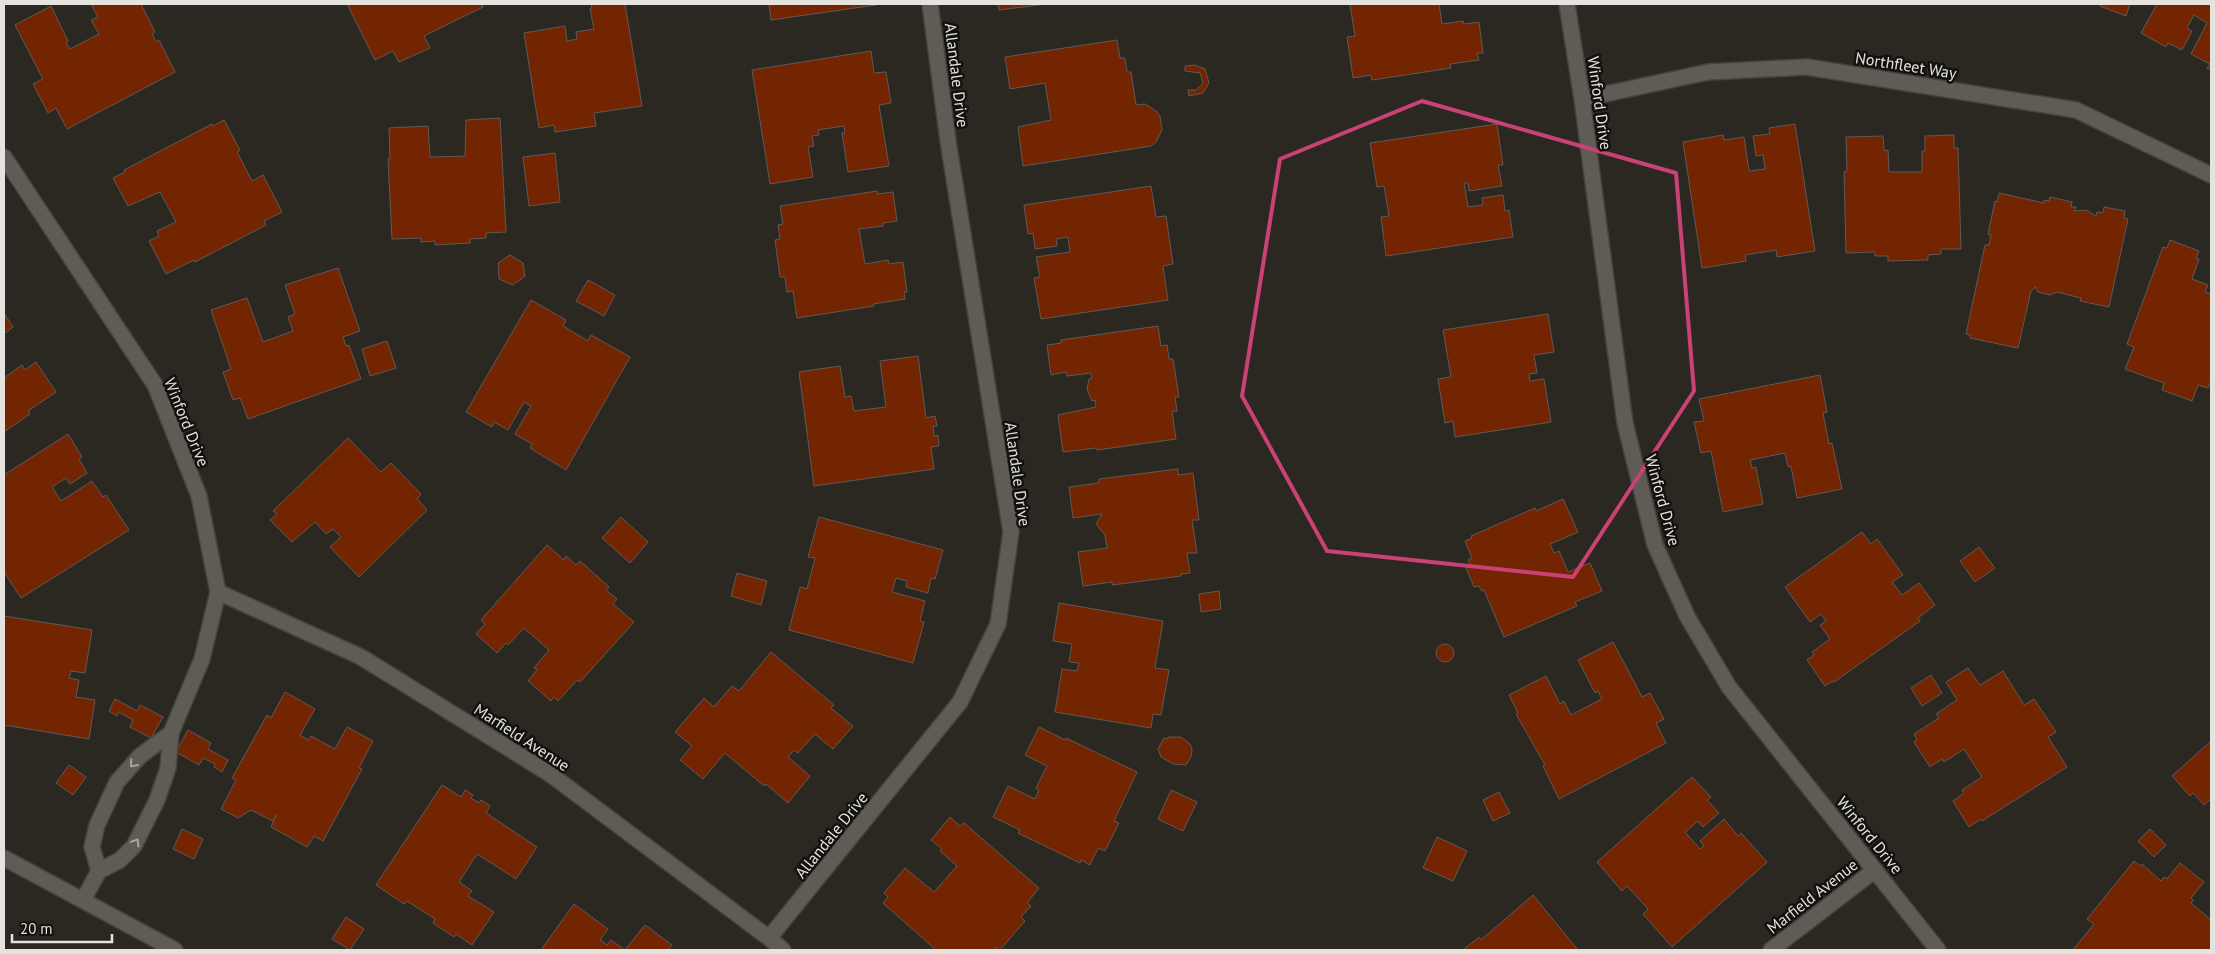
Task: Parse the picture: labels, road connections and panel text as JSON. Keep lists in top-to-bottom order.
{
  "streets": {
    "street": [
      "Northfleet Way",
      "Allandale Drive",
      "Winford Drive",
      "Marfield Avenue"
    ]
  },
  "crossings": [
    ["Northfleet Way", "Winford Drive"],
    ["Allandale Drive", "Marfield Avenue"],
    ["Winford Drive", "Marfield Avenue"]
  ],
  "scale_bar": "20 m"
}
